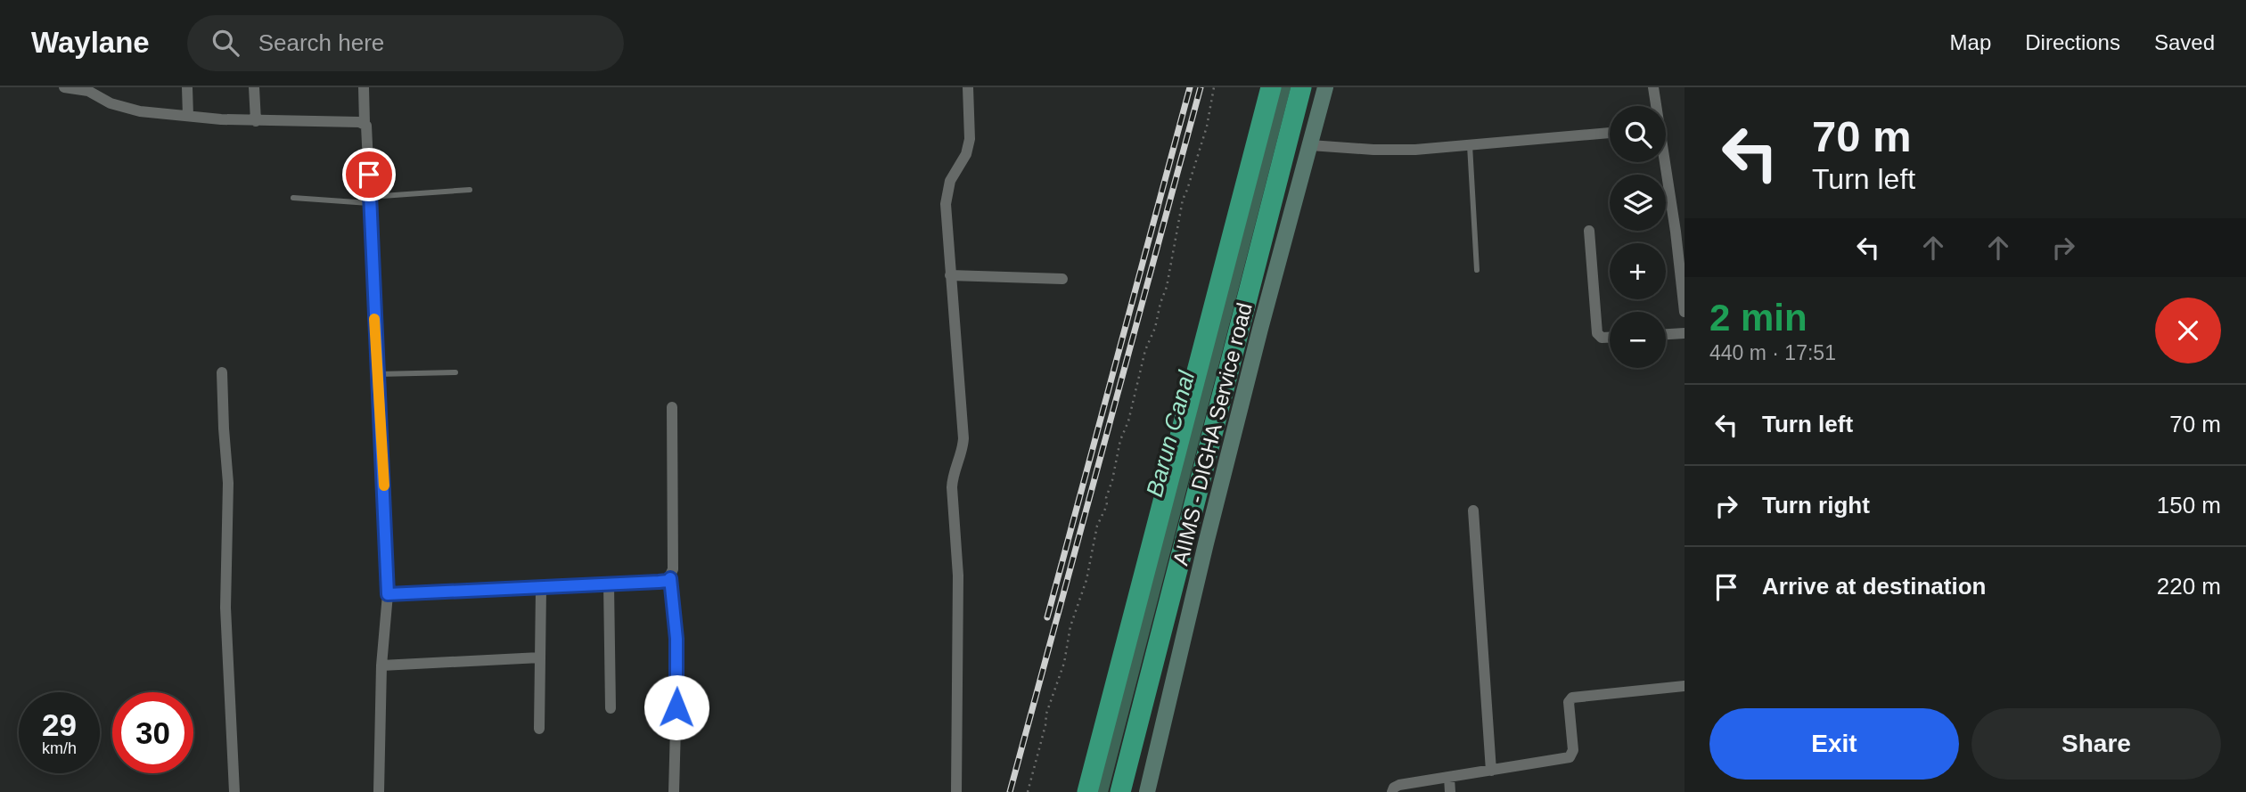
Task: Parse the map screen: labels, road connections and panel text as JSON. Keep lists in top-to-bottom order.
{
  "streets": {
    "main road": ["AIIMS - DIGHA Service road"]
  },
  "water": ["Barun Canal"],
  "page": {
    "header": "Waylane",
    "search": "Search here",
    "nav": ["Map", "Directions", "Saved"],
    "turn": ["70 m", "Turn left"],
    "map_buttons": ["+", "−"],
    "heading": ["2 min", "440 m · 17:51"],
    "list": [
      {
        "name": "Turn left",
        "value": "70 m"
      },
      {
        "name": "Turn right",
        "value": "150 m"
      },
      {
        "name": "Arrive at destination",
        "value": "220 m"
      }
    ],
    "speed": "29 km/h",
    "limit": "30",
    "buttons": ["Exit", "Share"]
  }
}
